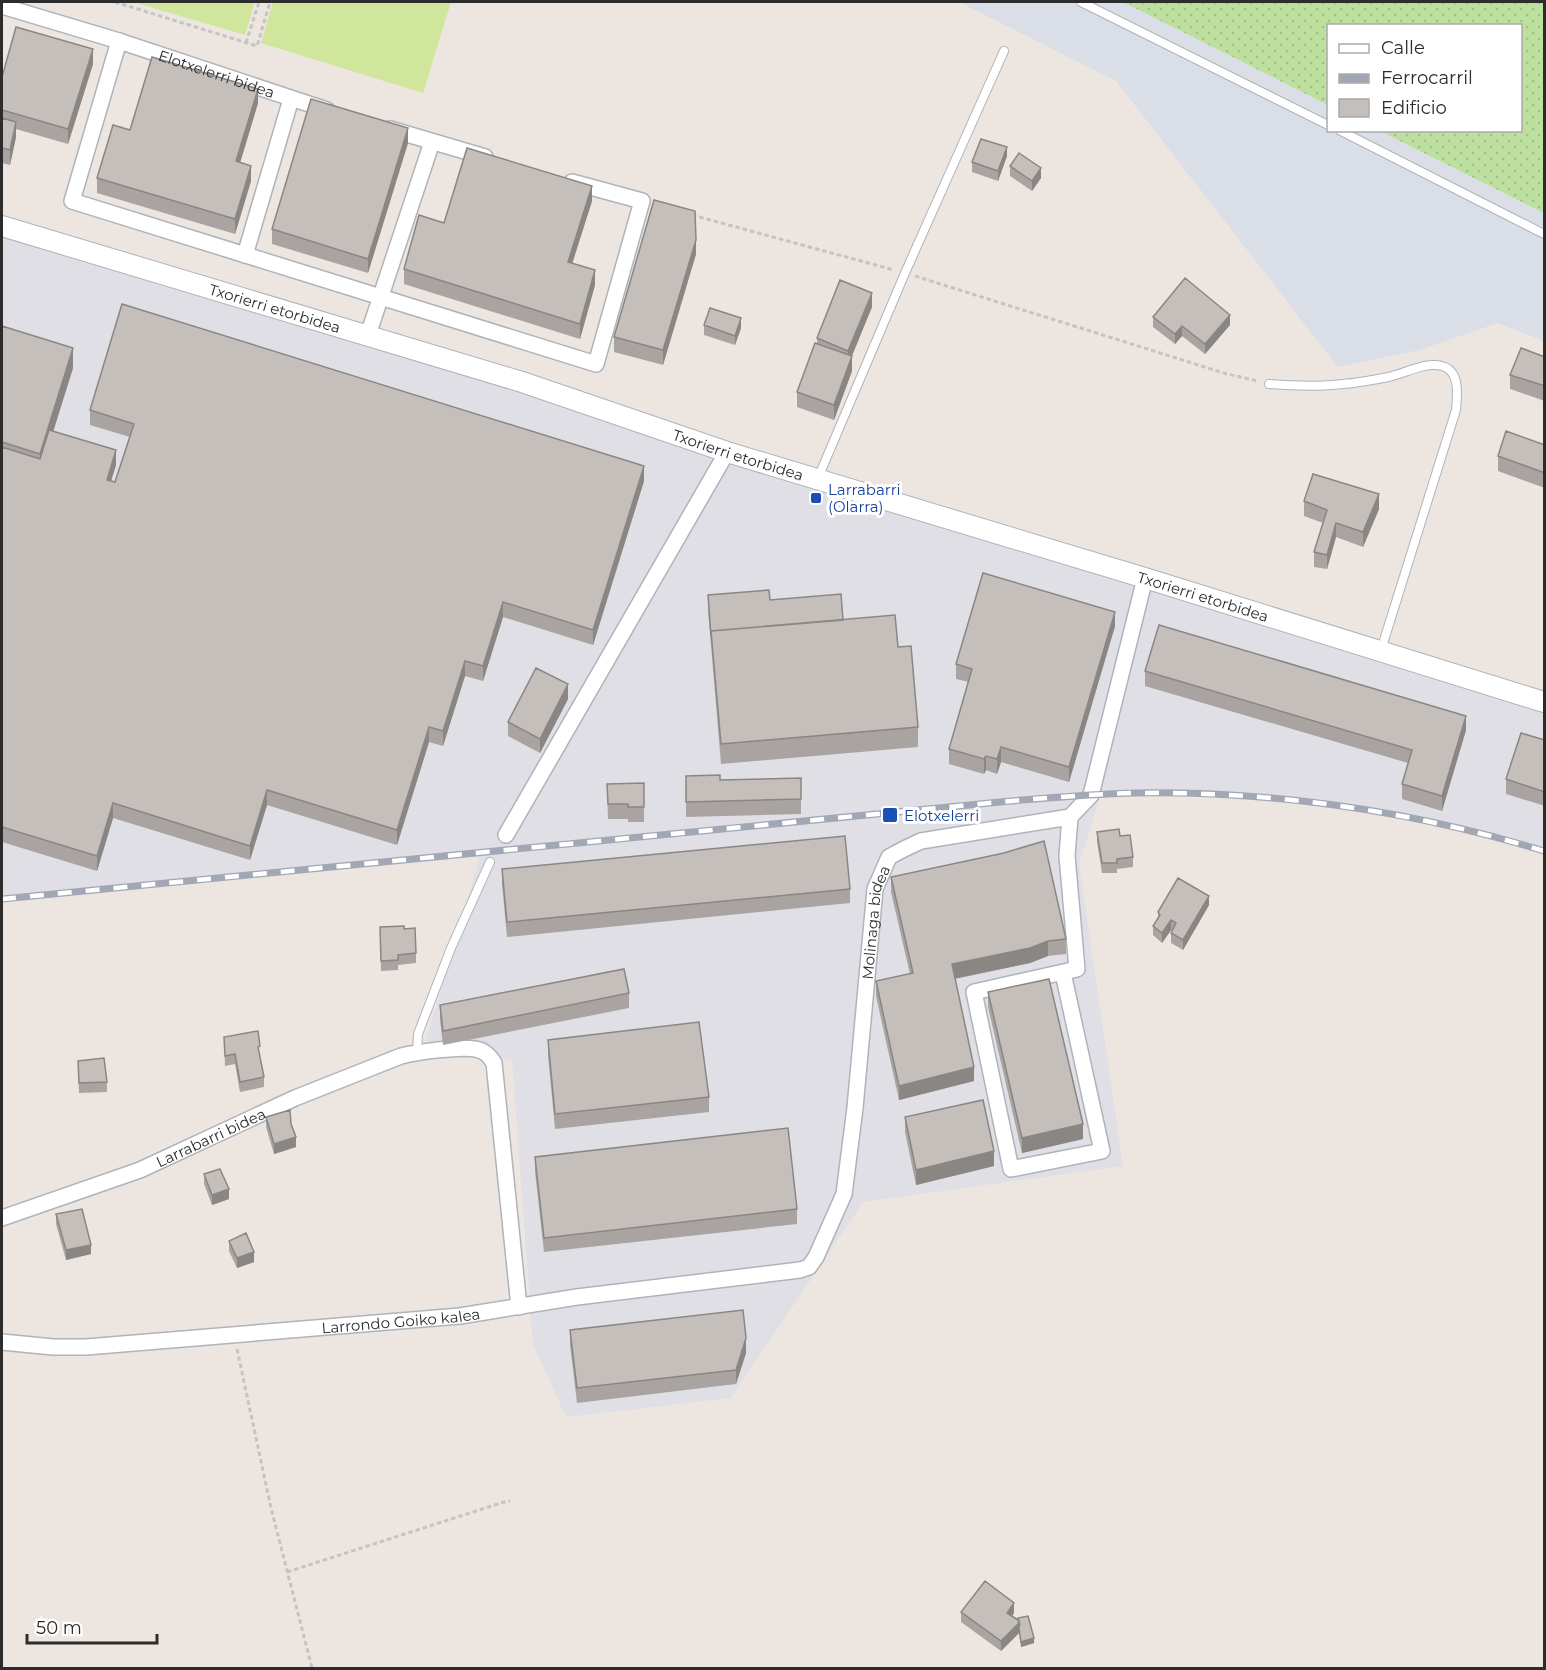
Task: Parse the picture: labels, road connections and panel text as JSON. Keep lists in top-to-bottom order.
{
  "streets": {
    "street": [
      "Elotxelerri bidea",
      "Txorierri etorbidea",
      "Molinaga bidea",
      "Larrabarri bidea",
      "Larrondo Goiko kalea"
    ]
  },
  "crossings": [
    ["Molinaga bidea", "Larrondo Goiko kalea"],
    ["Larrabarri bidea", "Larrondo Goiko kalea"]
  ],
  "places": {
    "transit": ["Larrabarri (Olarra)", "Elotxelerri"]
  },
  "legend": ["Calle", "Ferrocarril", "Edificio"],
  "scale_bar": "50 m"
}
